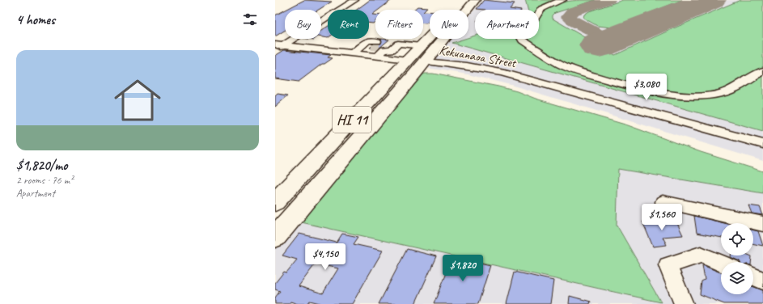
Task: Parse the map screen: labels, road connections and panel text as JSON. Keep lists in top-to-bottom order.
{
  "streets": {
    "highway": ["HI 11"],
    "street": ["Kekuanaoa Street"]
  },
  "crossings": [
    ["Kekuanaoa Street", "HI 11"]
  ],
  "page": {
    "heading": "4 homes",
    "chip": [
      "Buy",
      "Rent",
      "Filters",
      "New",
      "Apartment"
    ],
    "list": [
      {
        "name": "$1,820/mo",
        "note": "2 rooms · 76 m² · Apartment"
      }
    ],
    "price": [
      "$3,080",
      "$1,560",
      "$4,150",
      "$1,820"
    ]
  }
}
